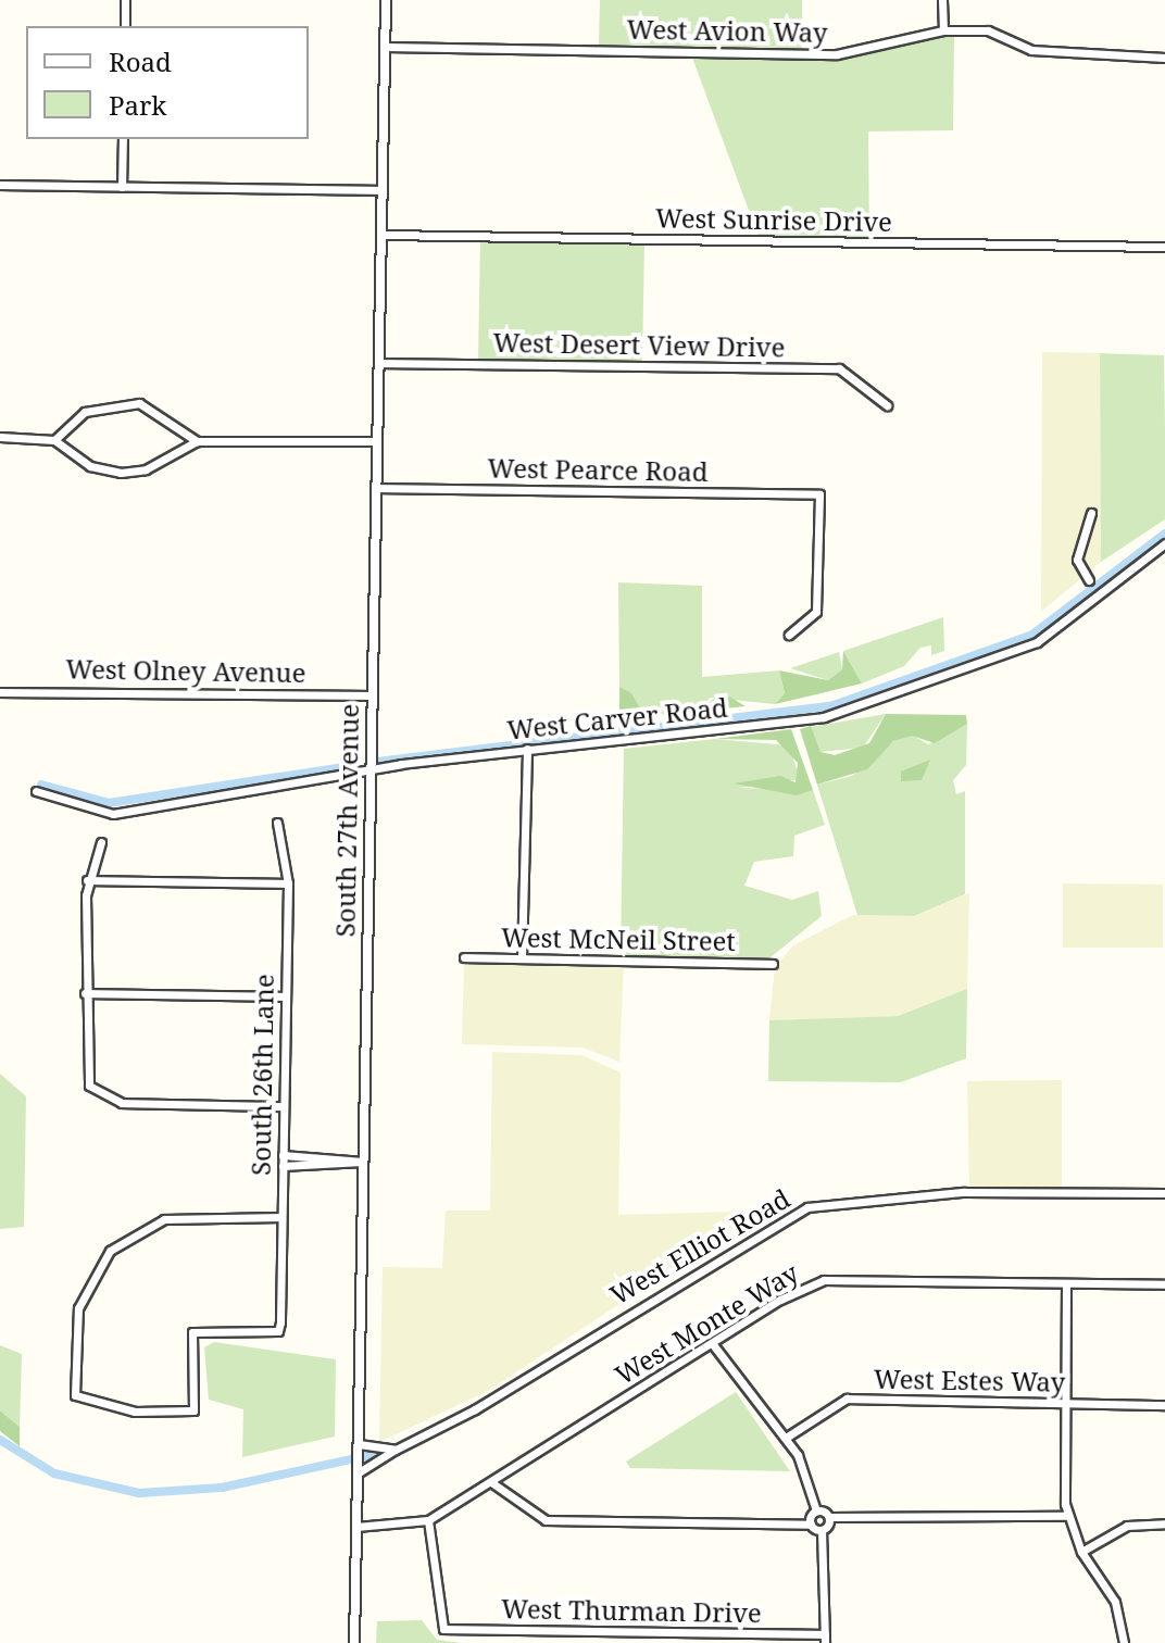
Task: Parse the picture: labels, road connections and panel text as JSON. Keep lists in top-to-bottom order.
{
  "streets": {
    "street": [
      "West Avion Way",
      "West Sunrise Drive",
      "West Desert View Drive",
      "West Pearce Road",
      "West Olney Avenue",
      "West Carver Road",
      "South 27th Avenue",
      "West McNeil Street",
      "South 26th Lane",
      "West Elliot Road",
      "West Monte Way",
      "West Estes Way",
      "West Thurman Drive"
    ]
  },
  "crossings": [
    ["West Avion Way", "South 27th Avenue"],
    ["West Sunrise Drive", "South 27th Avenue"],
    ["West Desert View Drive", "South 27th Avenue"],
    ["West Pearce Road", "South 27th Avenue"],
    ["West Olney Avenue", "South 27th Avenue"],
    ["West Carver Road", "South 27th Avenue"],
    ["South 27th Avenue", "West Elliot Road"],
    ["South 27th Avenue", "West Monte Way"],
    ["West Monte Way", "West Thurman Drive"]
  ],
  "legend": ["Road", "Park"]
}
